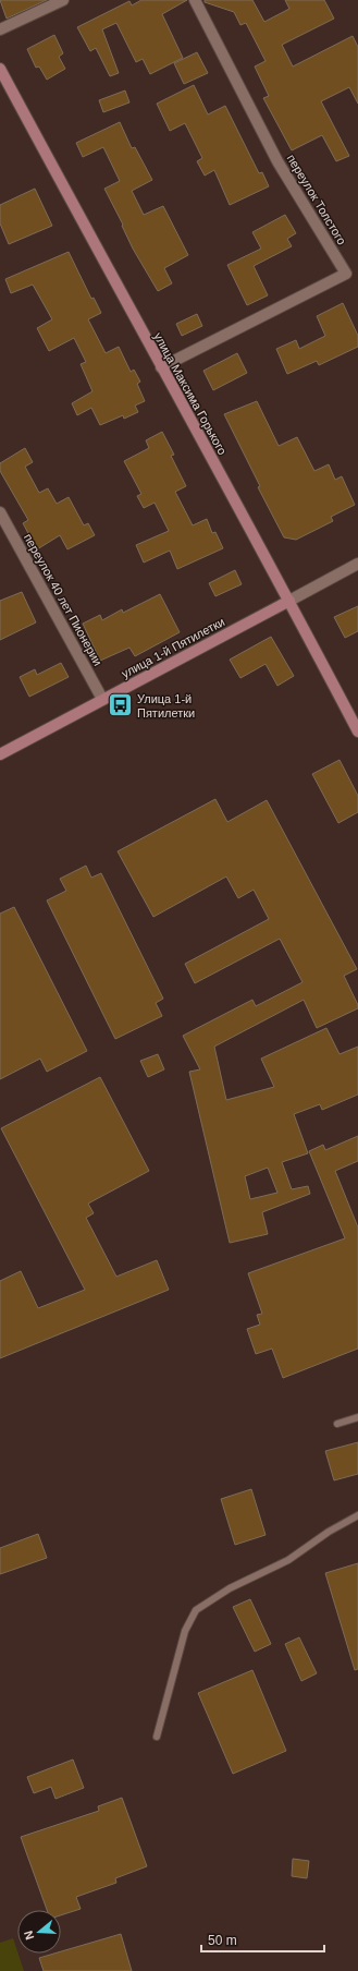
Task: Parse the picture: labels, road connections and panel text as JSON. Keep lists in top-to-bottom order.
{
  "streets": {
    "main road": ["улица Максима Горького", "улица 1-й Пятилетки"],
    "street": ["переулок Толстого", "переулок 40 лет Пионерии"]
  },
  "crossings": [
    ["переулок Толстого", "улица Максима Горького"],
    ["улица Максима Горького", "улица 1-й Пятилетки"],
    ["переулок 40 лет Пионерии", "улица 1-й Пятилетки"]
  ],
  "places": {
    "bus stop": ["Улица 1-й Пятилетки"]
  },
  "scale_bar": "50 m",
  "north": "left"
}
